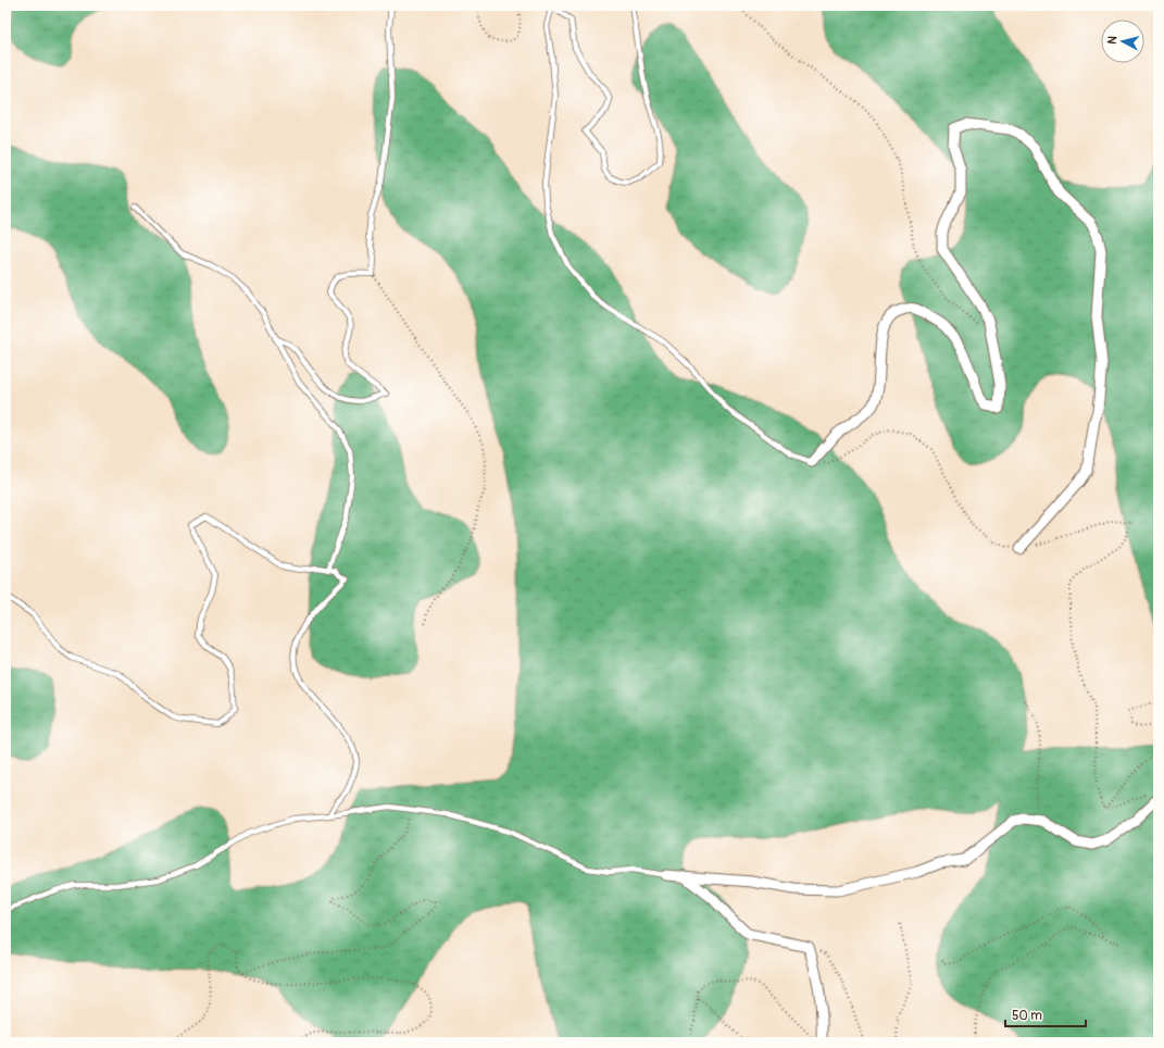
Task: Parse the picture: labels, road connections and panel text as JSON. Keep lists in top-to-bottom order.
{
  "scale_bar": "50 m",
  "north": "left"
}
